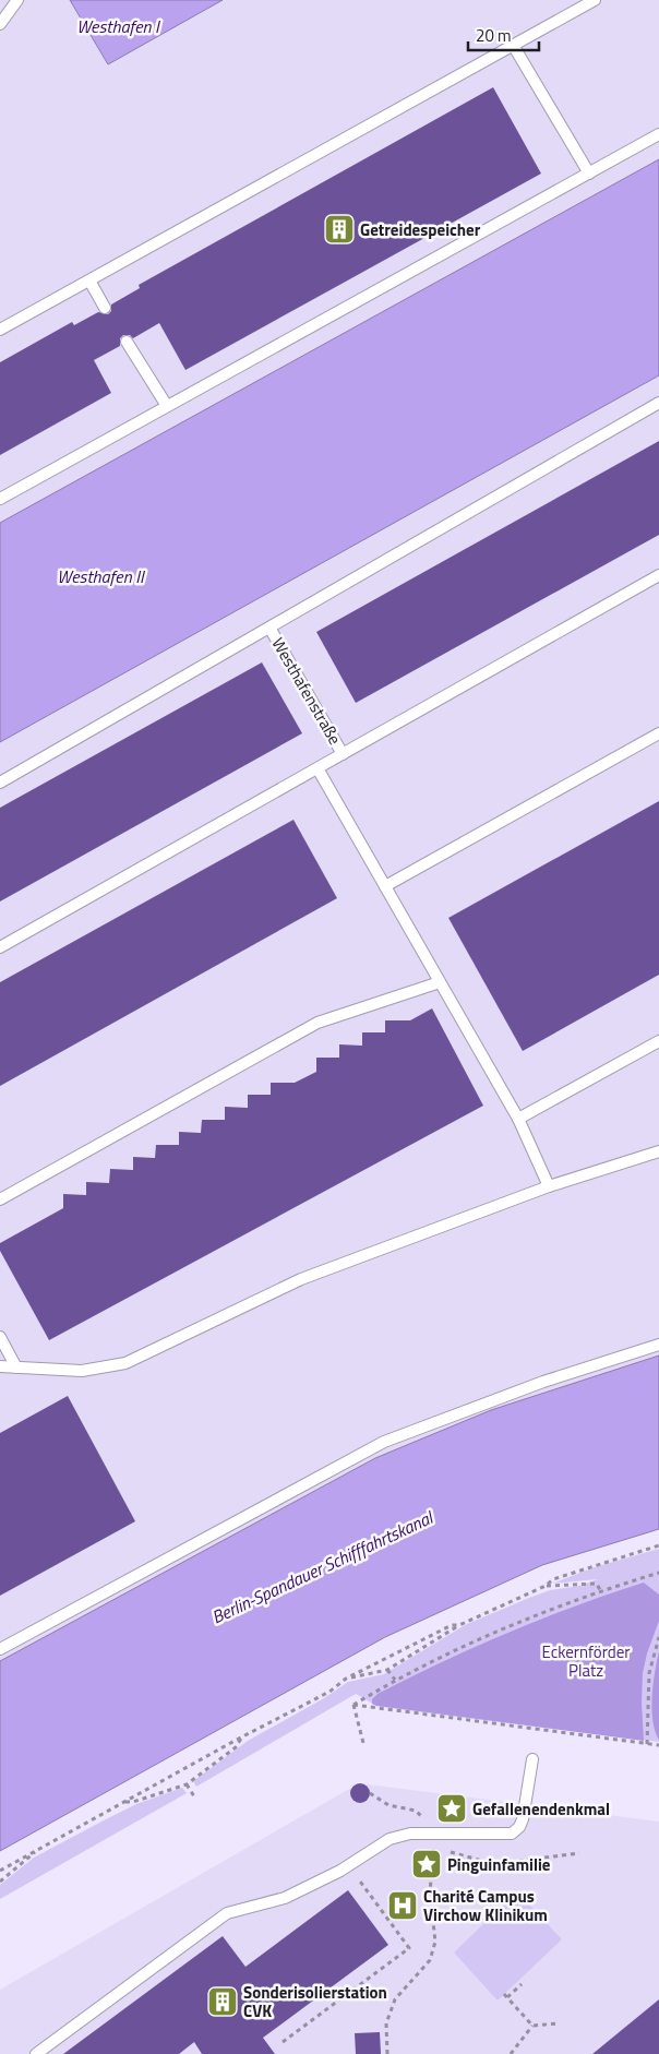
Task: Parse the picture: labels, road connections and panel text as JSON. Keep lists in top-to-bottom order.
{
  "streets": {
    "lane": ["Westhafenstraße"]
  },
  "water": ["Westhafen I", "Westhafen II", "Berlin-Spandauer Schifffahrtskanal"],
  "parks": ["Eckernförder Platz"],
  "places": {
    "building": ["Getreidespeicher", "Sonderisolierstation CVK"],
    "place": ["Gefallenendenkmal", "Pinguinfamilie"],
    "hospital": ["Charité Campus Virchow Klinikum"]
  },
  "scale_bar": "20 m"
}
